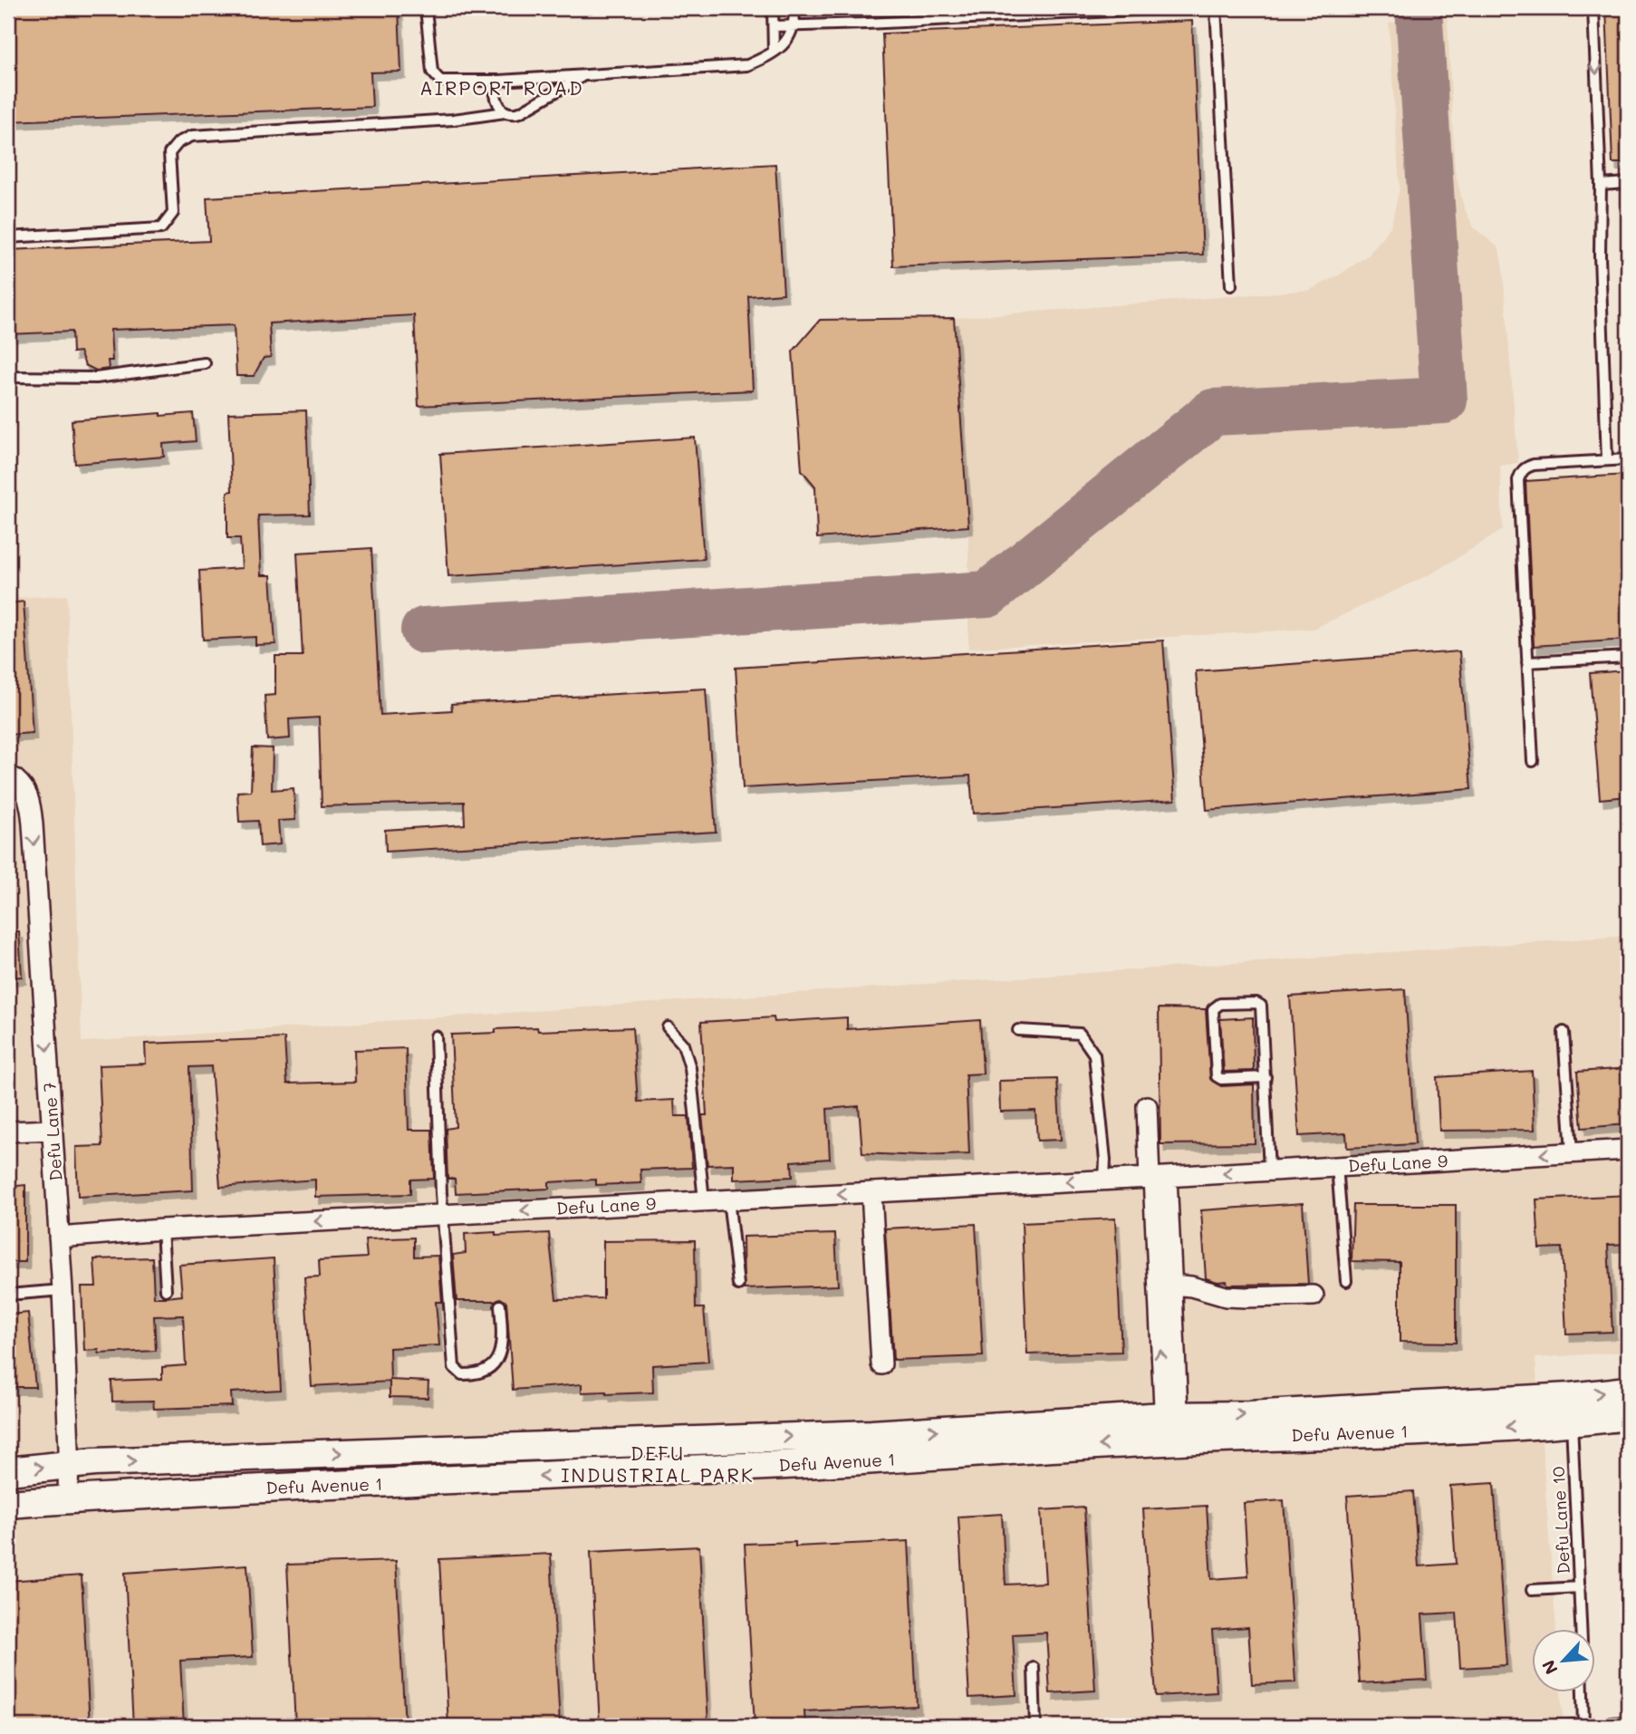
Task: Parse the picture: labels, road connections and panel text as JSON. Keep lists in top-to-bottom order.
{
  "streets": {
    "main road": ["Defu Avenue 1"],
    "street": ["Defu Lane 7", "Defu Lane 9"],
    "lane": ["Defu Lane 10"]
  },
  "crossings": [
    ["Defu Lane 7", "Defu Lane 9"],
    ["Defu Lane 7", "Defu Avenue 1"],
    ["Defu Avenue 1", "Defu Lane 10"]
  ],
  "one_way": ["Defu Lane 7", "Defu Lane 9"],
  "districts": ["AIRPORT ROAD", "DEFU INDUSTRIAL PARK"],
  "north": "bottom left"
}
